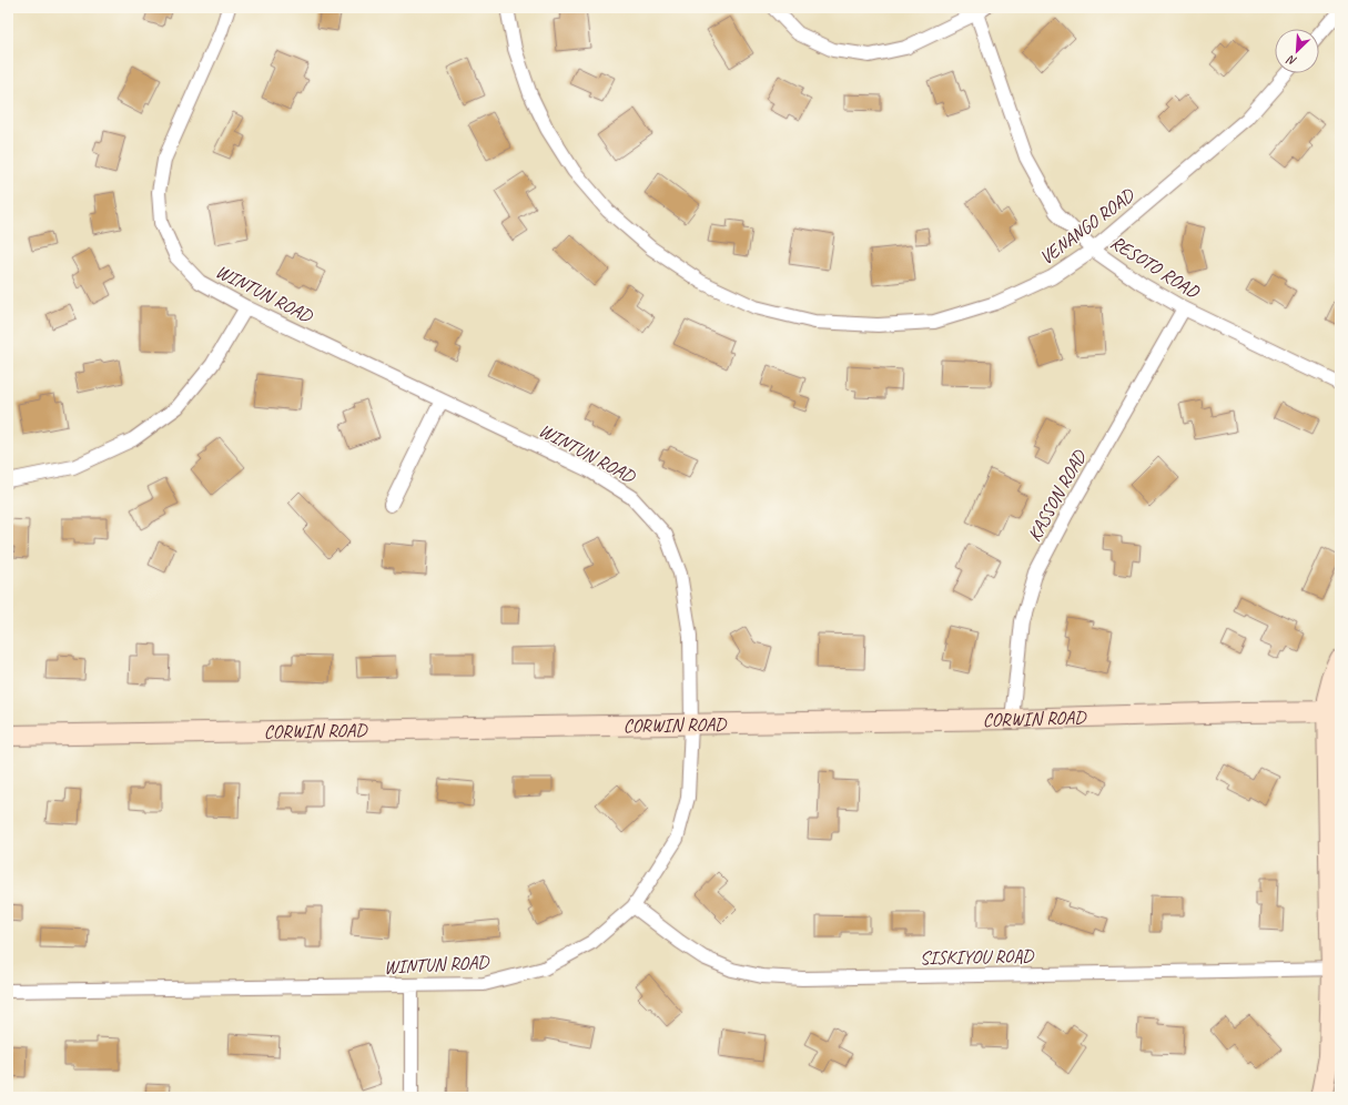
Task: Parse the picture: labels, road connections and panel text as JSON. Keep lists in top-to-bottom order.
{
  "streets": {
    "main road": ["CORWIN ROAD"],
    "street": [
      "VENANGO ROAD",
      "RESOTO ROAD",
      "WINTUN ROAD",
      "KASSON ROAD",
      "SISKIYOU ROAD"
    ]
  },
  "crossings": [
    ["VENANGO ROAD", "RESOTO ROAD"],
    ["RESOTO ROAD", "KASSON ROAD"],
    ["WINTUN ROAD", "CORWIN ROAD"],
    ["WINTUN ROAD", "SISKIYOU ROAD"],
    ["KASSON ROAD", "CORWIN ROAD"]
  ],
  "north": "bottom left"
}
